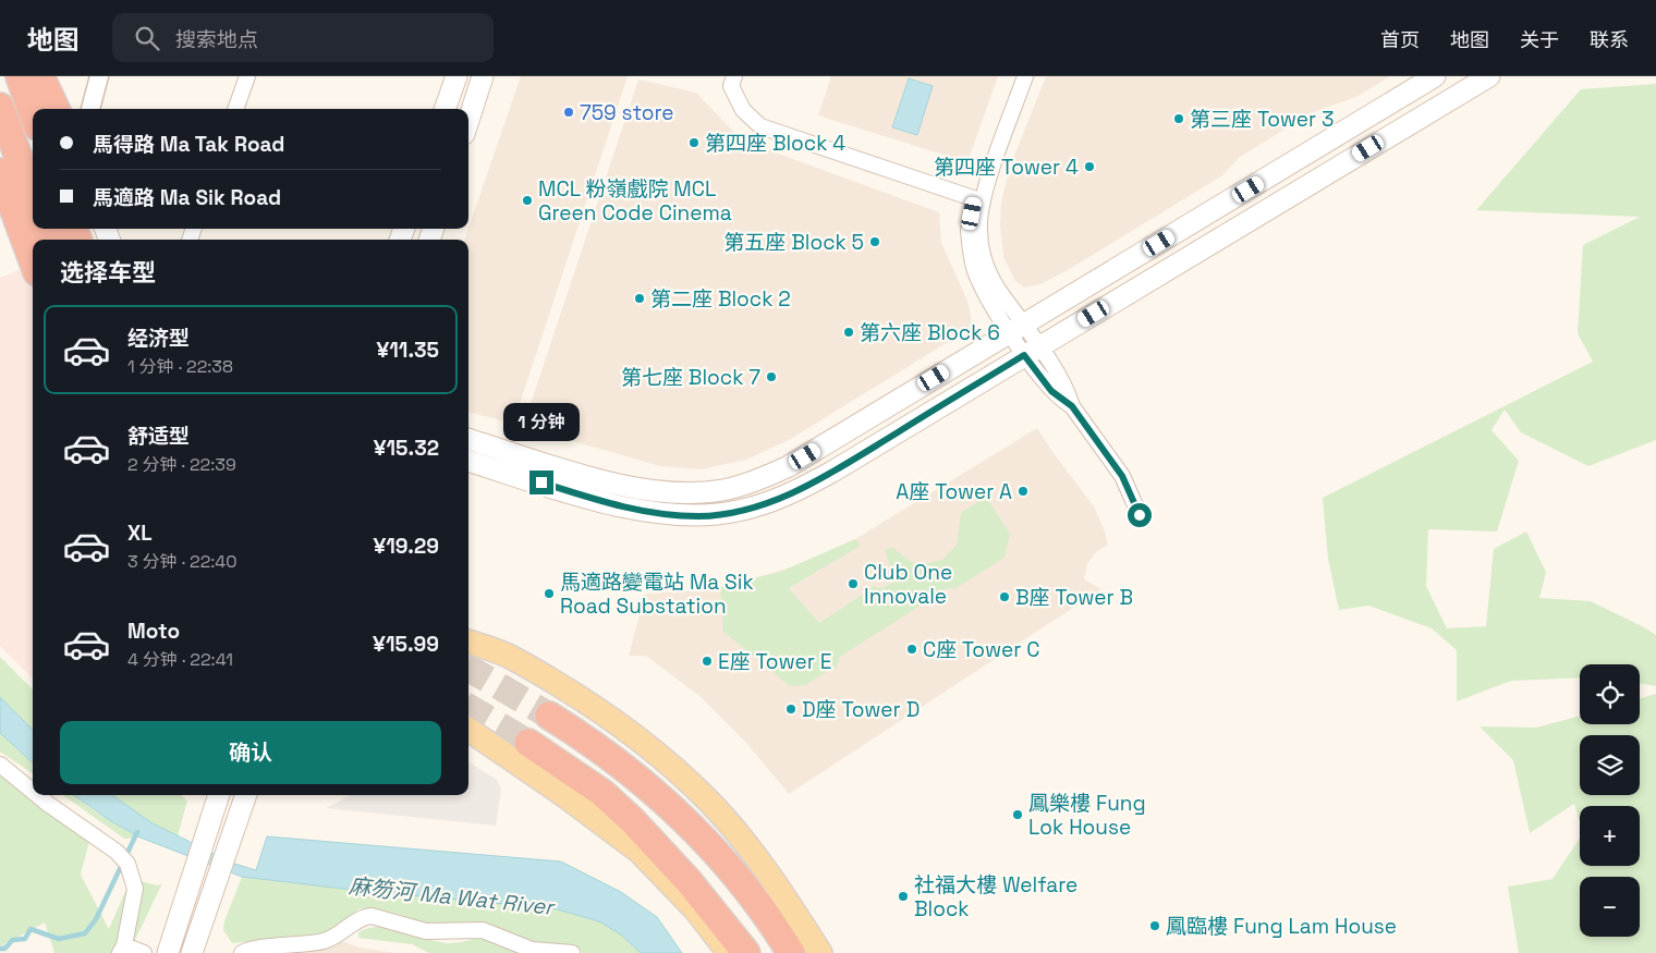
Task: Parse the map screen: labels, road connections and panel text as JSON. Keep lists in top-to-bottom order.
{
  "water": ["麻笏河 Ma Wat River"],
  "places": [
    "759 store",
    "第三座 Tower 3",
    "第四座 Block 4",
    "第四座 Tower 4",
    "MCL 粉嶺戲院 MCL Green Code Cinema",
    "第五座 Block 5",
    "第二座 Block 2",
    "第六座 Block 6",
    "第七座 Block 7",
    "A座 Tower A",
    "Club One Innovale",
    "馬適路變電站 Ma Sik Road Substation",
    "B座 Tower B",
    "C座 Tower C",
    "E座 Tower E",
    "D座 Tower D",
    "鳳樂樓 Fung Lok House",
    "社福大樓 Welfare Block",
    "鳳臨樓 Fung Lam House"
  ],
  "page": {
    "header": "地图",
    "search": "搜索地点",
    "nav": [
      "首页",
      "地图",
      "关于",
      "联系"
    ],
    "banner": ["馬得路 Ma Tak Road", "馬適路 Ma Sik Road"],
    "heading": "选择车型",
    "list": [
      {
        "name": "经济型",
        "note": "1 分钟 · 22:38",
        "value": "¥11.35"
      },
      {
        "name": "舒适型",
        "note": "2 分钟 · 22:39",
        "value": "¥15.32"
      },
      {
        "name": "XL",
        "note": "3 分钟 · 22:40",
        "value": "¥19.29"
      },
      {
        "name": "Moto",
        "note": "4 分钟 · 22:41",
        "value": "¥15.99"
      }
    ],
    "bubble": "1 分钟",
    "map_buttons": ["+", "−"],
    "buttons": "确认"
  }
}
